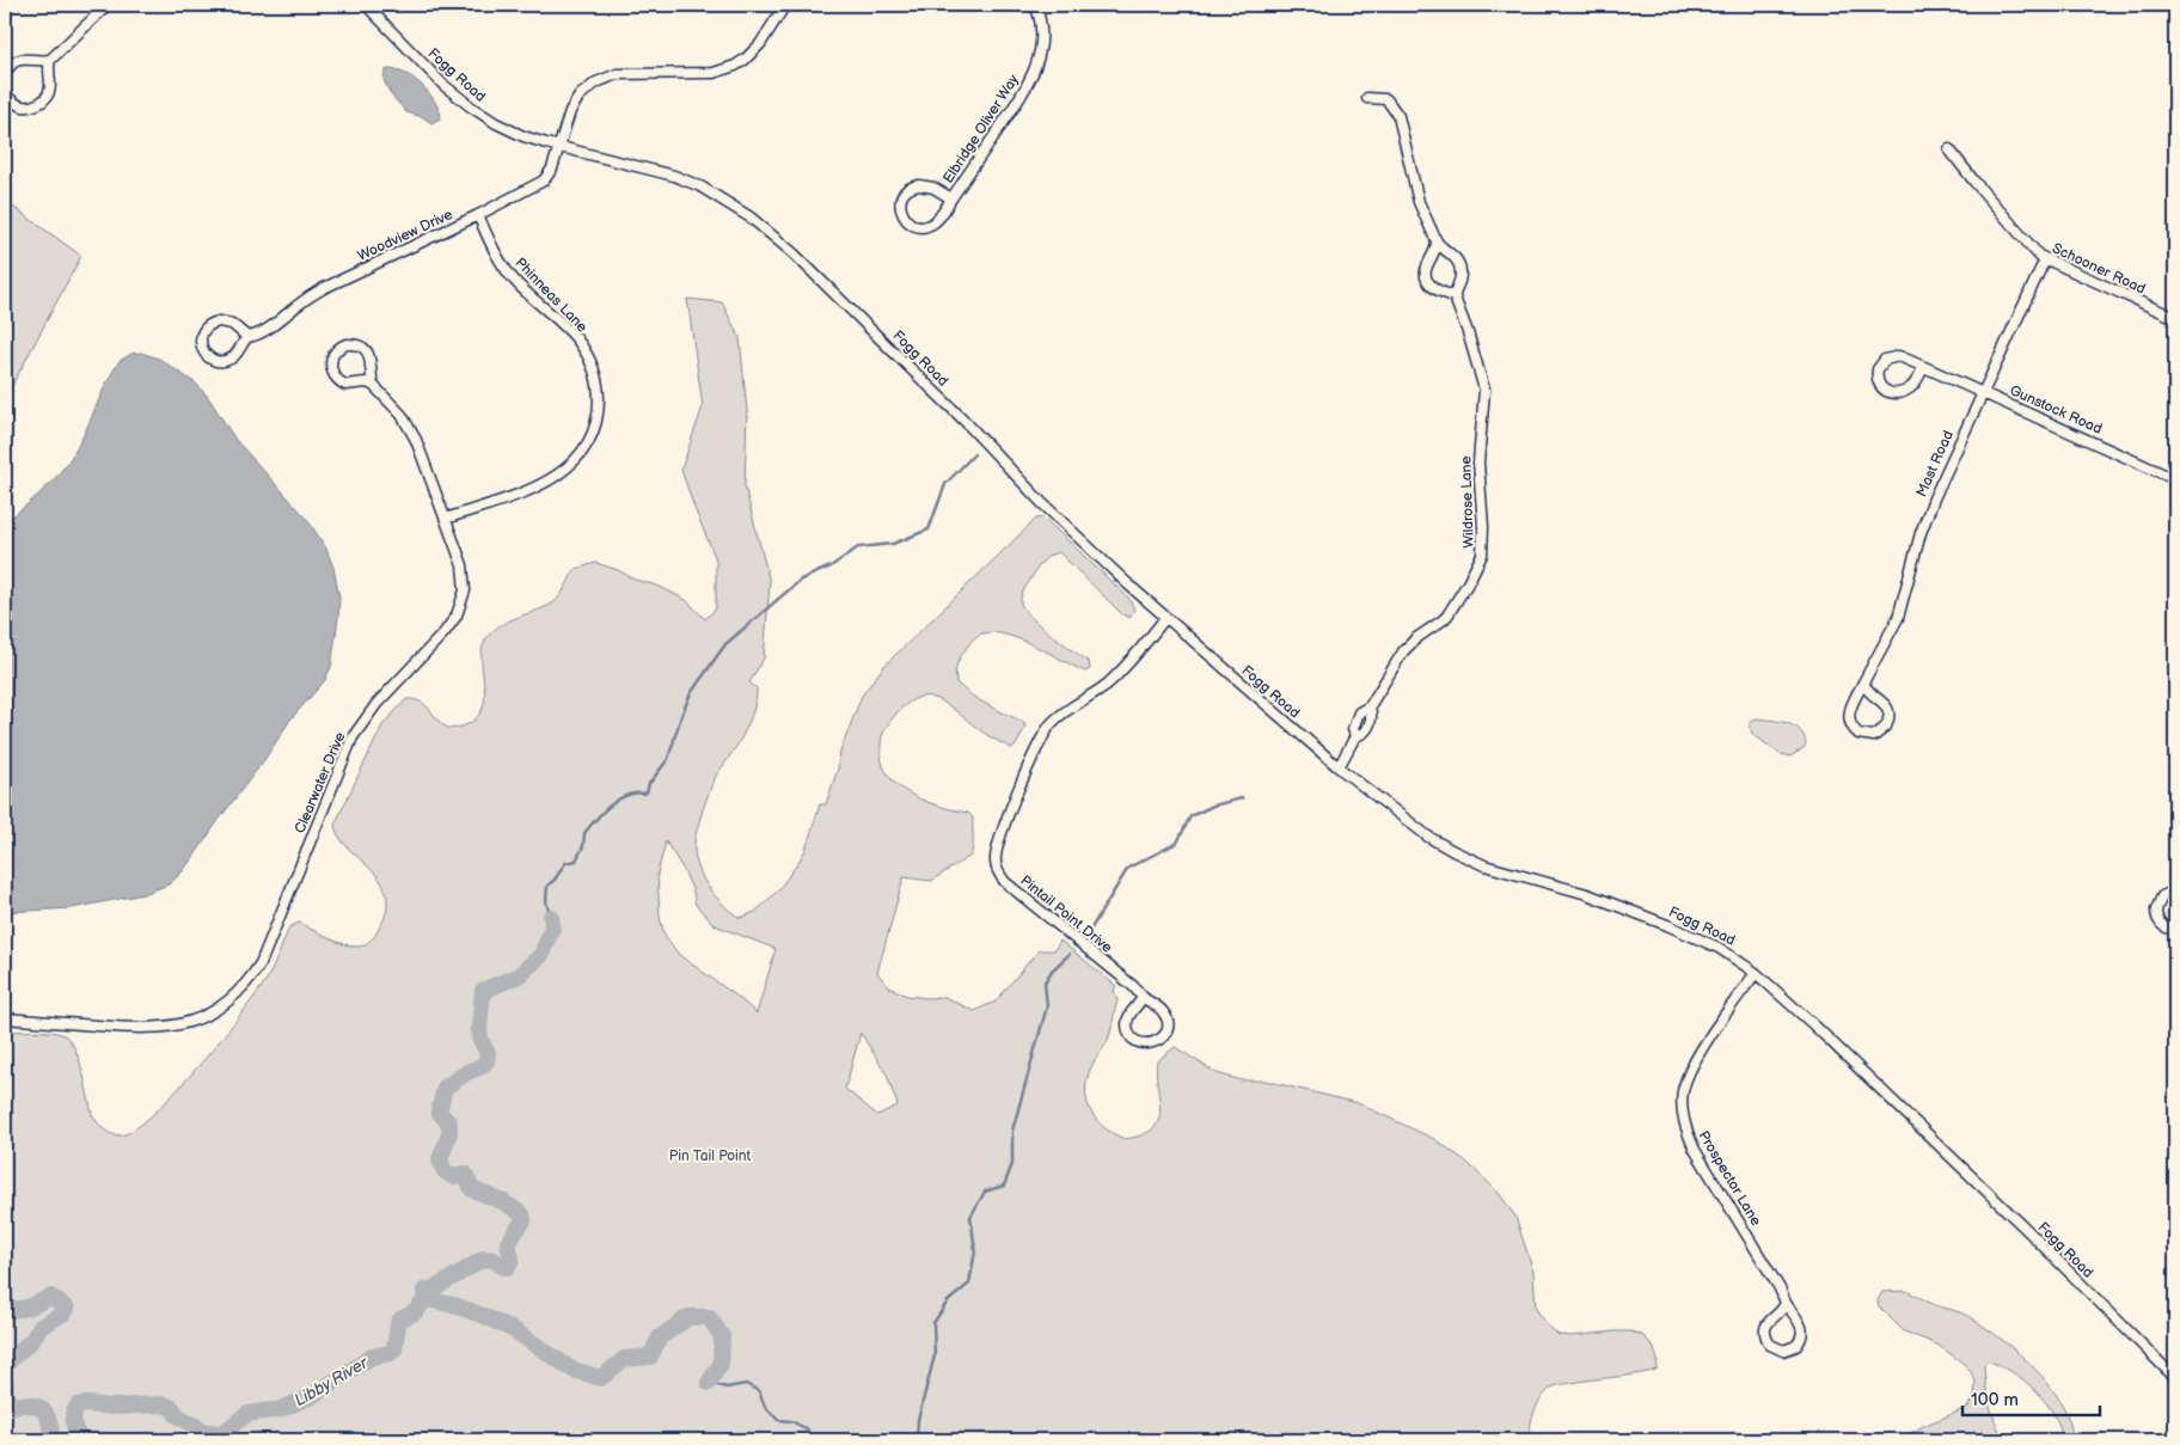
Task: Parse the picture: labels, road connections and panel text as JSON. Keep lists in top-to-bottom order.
{
  "streets": {
    "street": [
      "Fogg Road",
      "Elbridge Oliver Way",
      "Woodview Drive",
      "Schooner Road",
      "Phinneas Lane",
      "Gunstock Road",
      "Mast Road",
      "Wildrose Lane",
      "Clearwater Drive",
      "Pintail Point Drive",
      "Prospector Lane"
    ]
  },
  "crossings": [
    ["Fogg Road", "Woodview Drive"],
    ["Fogg Road", "Wildrose Lane"],
    ["Fogg Road", "Pintail Point Drive"],
    ["Fogg Road", "Prospector Lane"],
    ["Woodview Drive", "Phinneas Lane"],
    ["Schooner Road", "Mast Road"],
    ["Phinneas Lane", "Clearwater Drive"],
    ["Gunstock Road", "Mast Road"]
  ],
  "water": ["Libby River"],
  "parks": ["Pin Tail Point"],
  "scale_bar": "100 m"
}
